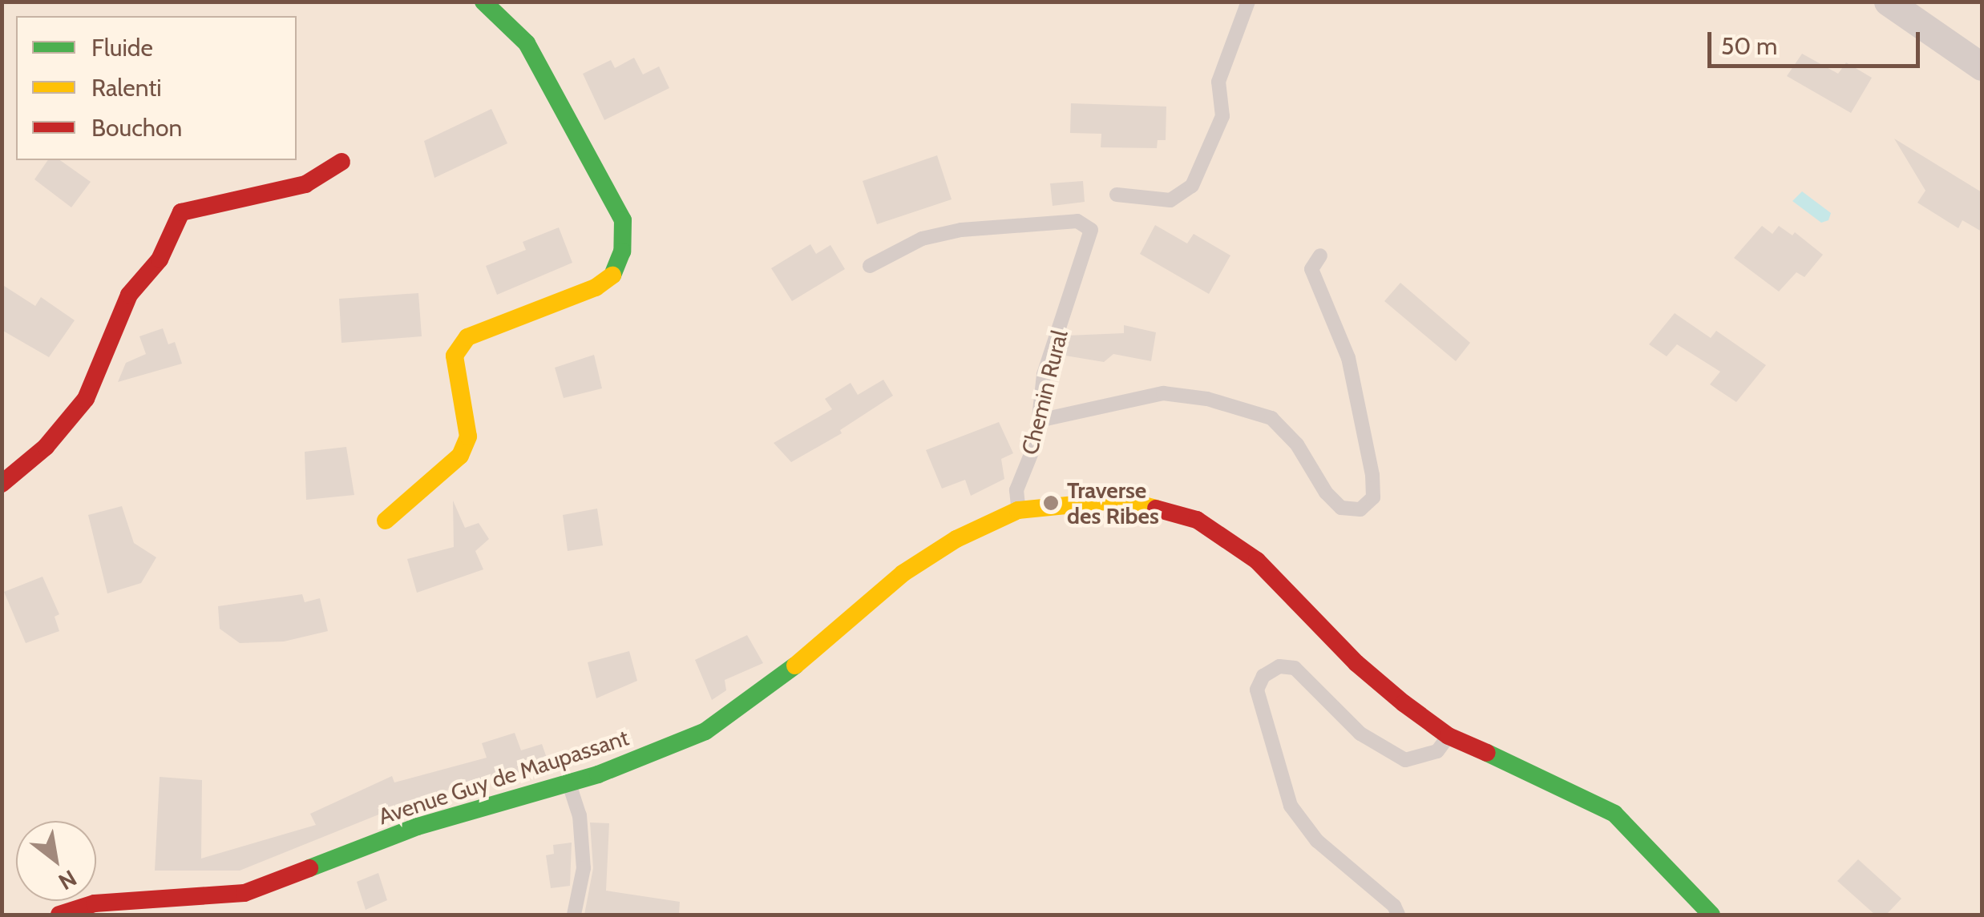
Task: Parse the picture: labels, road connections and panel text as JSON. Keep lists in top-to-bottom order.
{
  "streets": {
    "main road": ["Avenue Guy de Maupassant"],
    "lane": ["Chemin Rural"]
  },
  "crossings": [
    ["Chemin Rural", "Avenue Guy de Maupassant"]
  ],
  "places": ["Traverse des Ribes"],
  "legend": ["Fluide", "Ralenti", "Bouchon"],
  "scale_bar": "50 m",
  "north": "bottom right"
}
